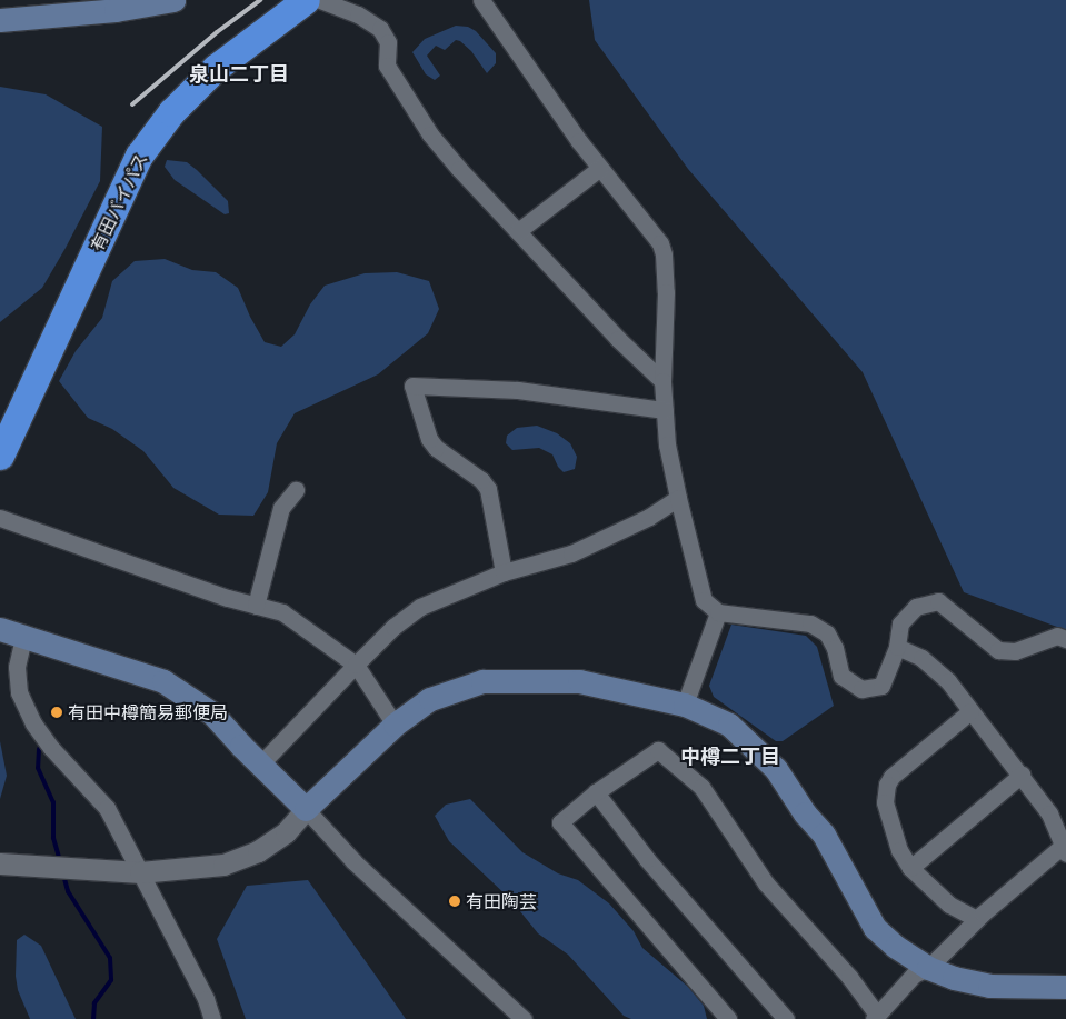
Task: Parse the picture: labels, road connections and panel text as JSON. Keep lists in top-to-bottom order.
{
  "streets": {
    "highway": ["有田バイパス"]
  },
  "districts": ["泉山二丁目", "中樽二丁目"],
  "places": ["有田中樽簡易郵便局", "有田陶芸"]
}
